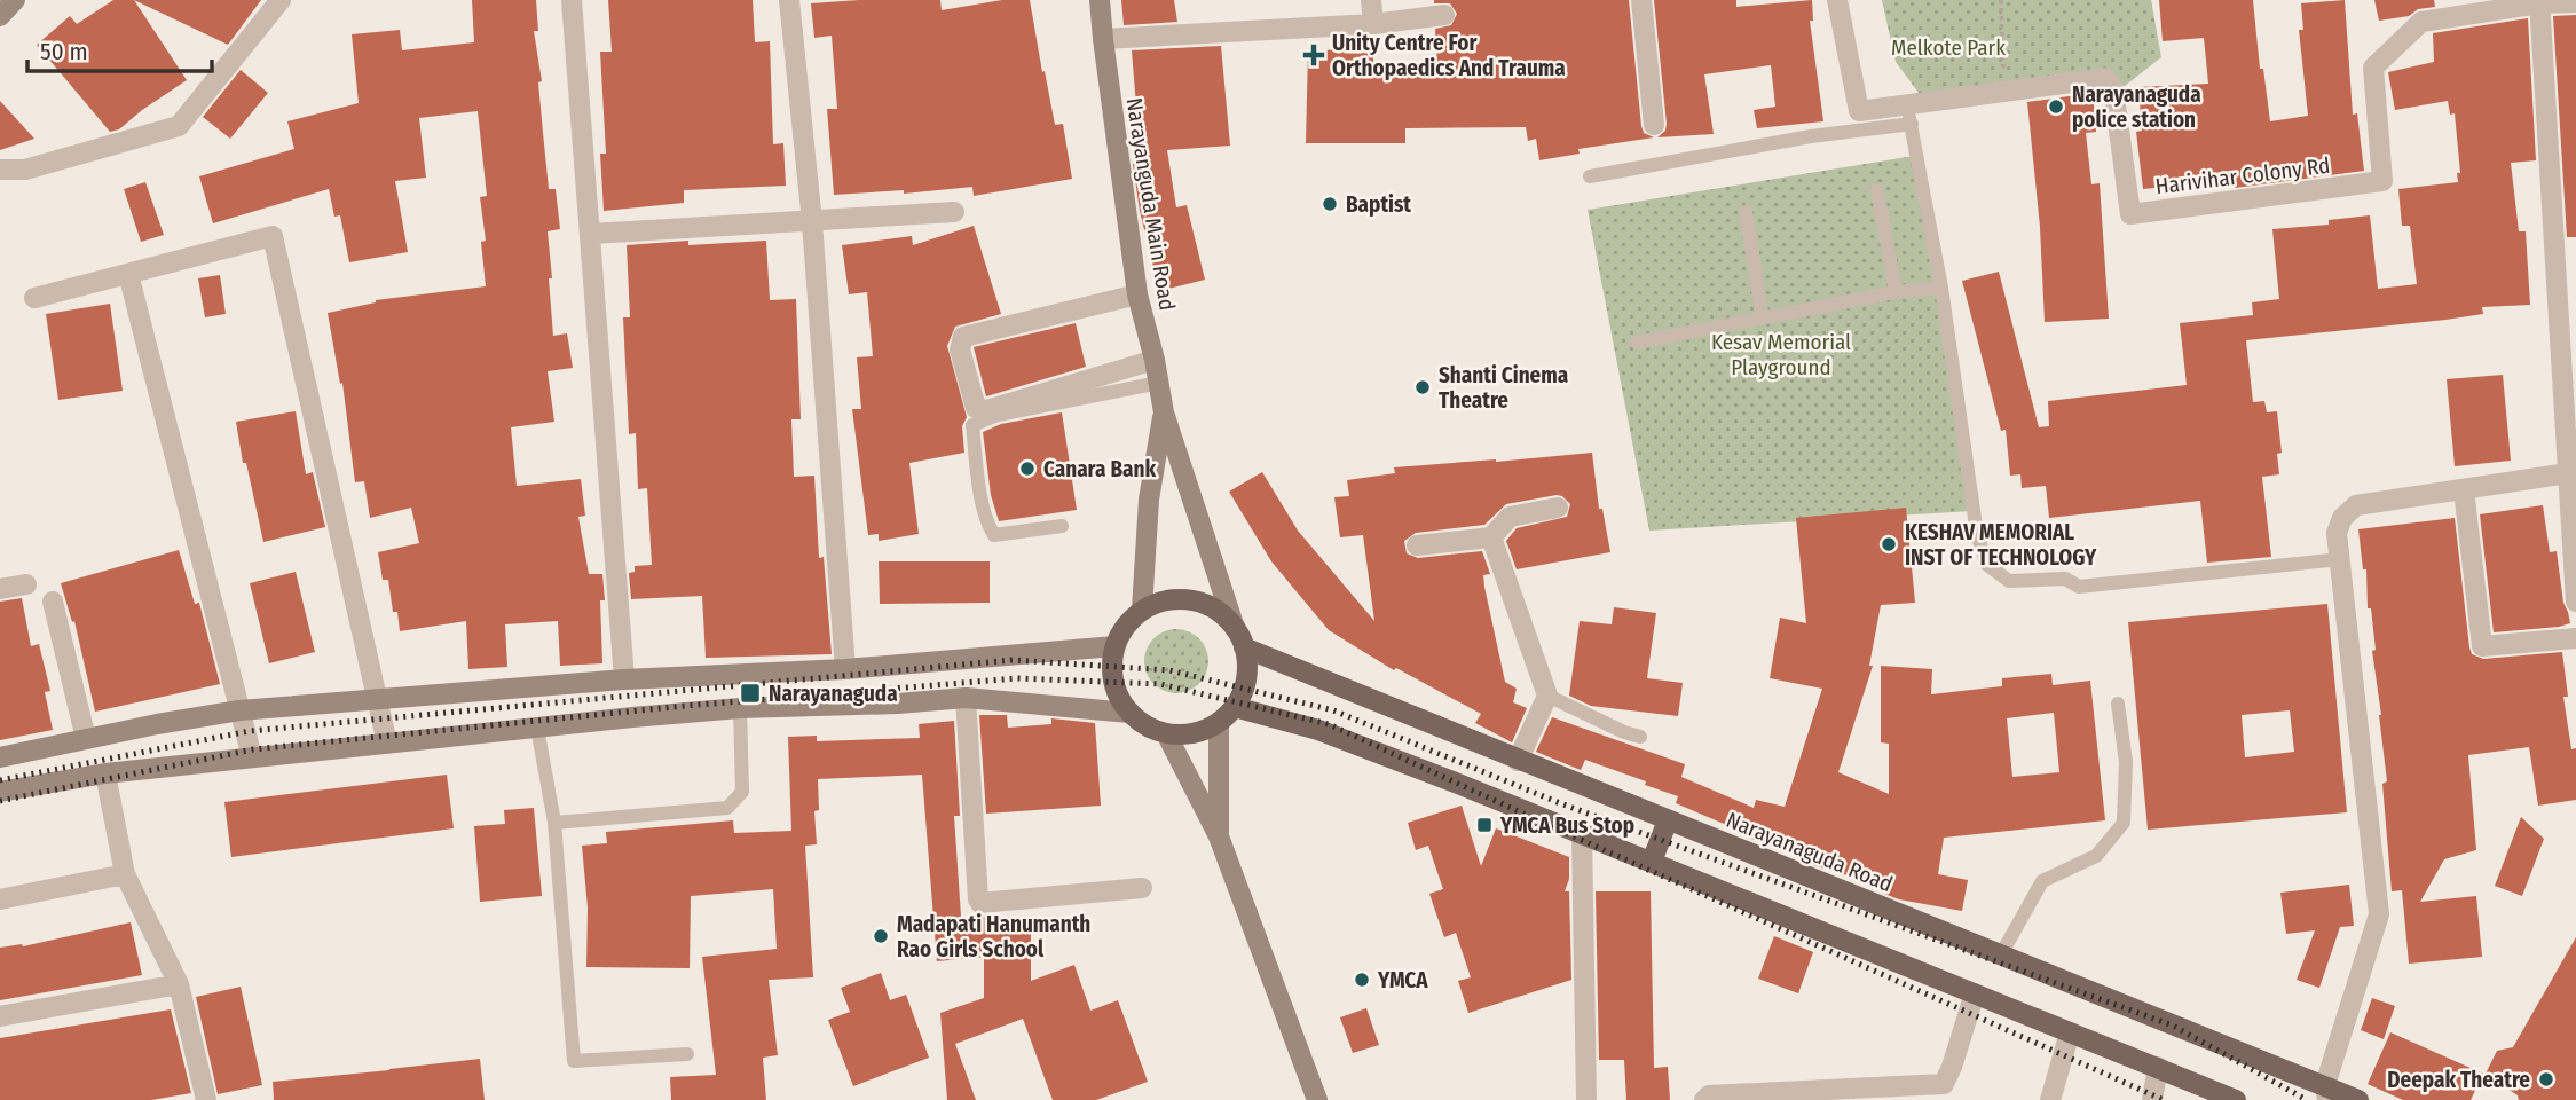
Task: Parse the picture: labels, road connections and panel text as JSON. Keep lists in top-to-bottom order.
{
  "streets": {
    "main road": ["Narayanguda Main Road", "Narayanaguda Road"],
    "street": ["Harivihar Colony Rd"]
  },
  "crossings": [
    ["Narayanguda Main Road", "Narayanaguda Road"]
  ],
  "parks": ["Melkote Park", "Kesav Memorial Playground"],
  "places": {
    "health": ["Unity Centre For Orthopaedics And Trauma"],
    "other": [
      "Narayanaguda police station",
      "Baptist",
      "Shanti Cinema Theatre",
      "Canara Bank",
      "KESHAV MEMORIAL INST OF TECHNOLOGY",
      "Madapati Hanumanth Rao Girls School",
      "YMCA",
      "Deepak Theatre"
    ],
    "transit": ["Narayanaguda", "YMCA Bus Stop"]
  },
  "scale_bar": "50 m"
}
